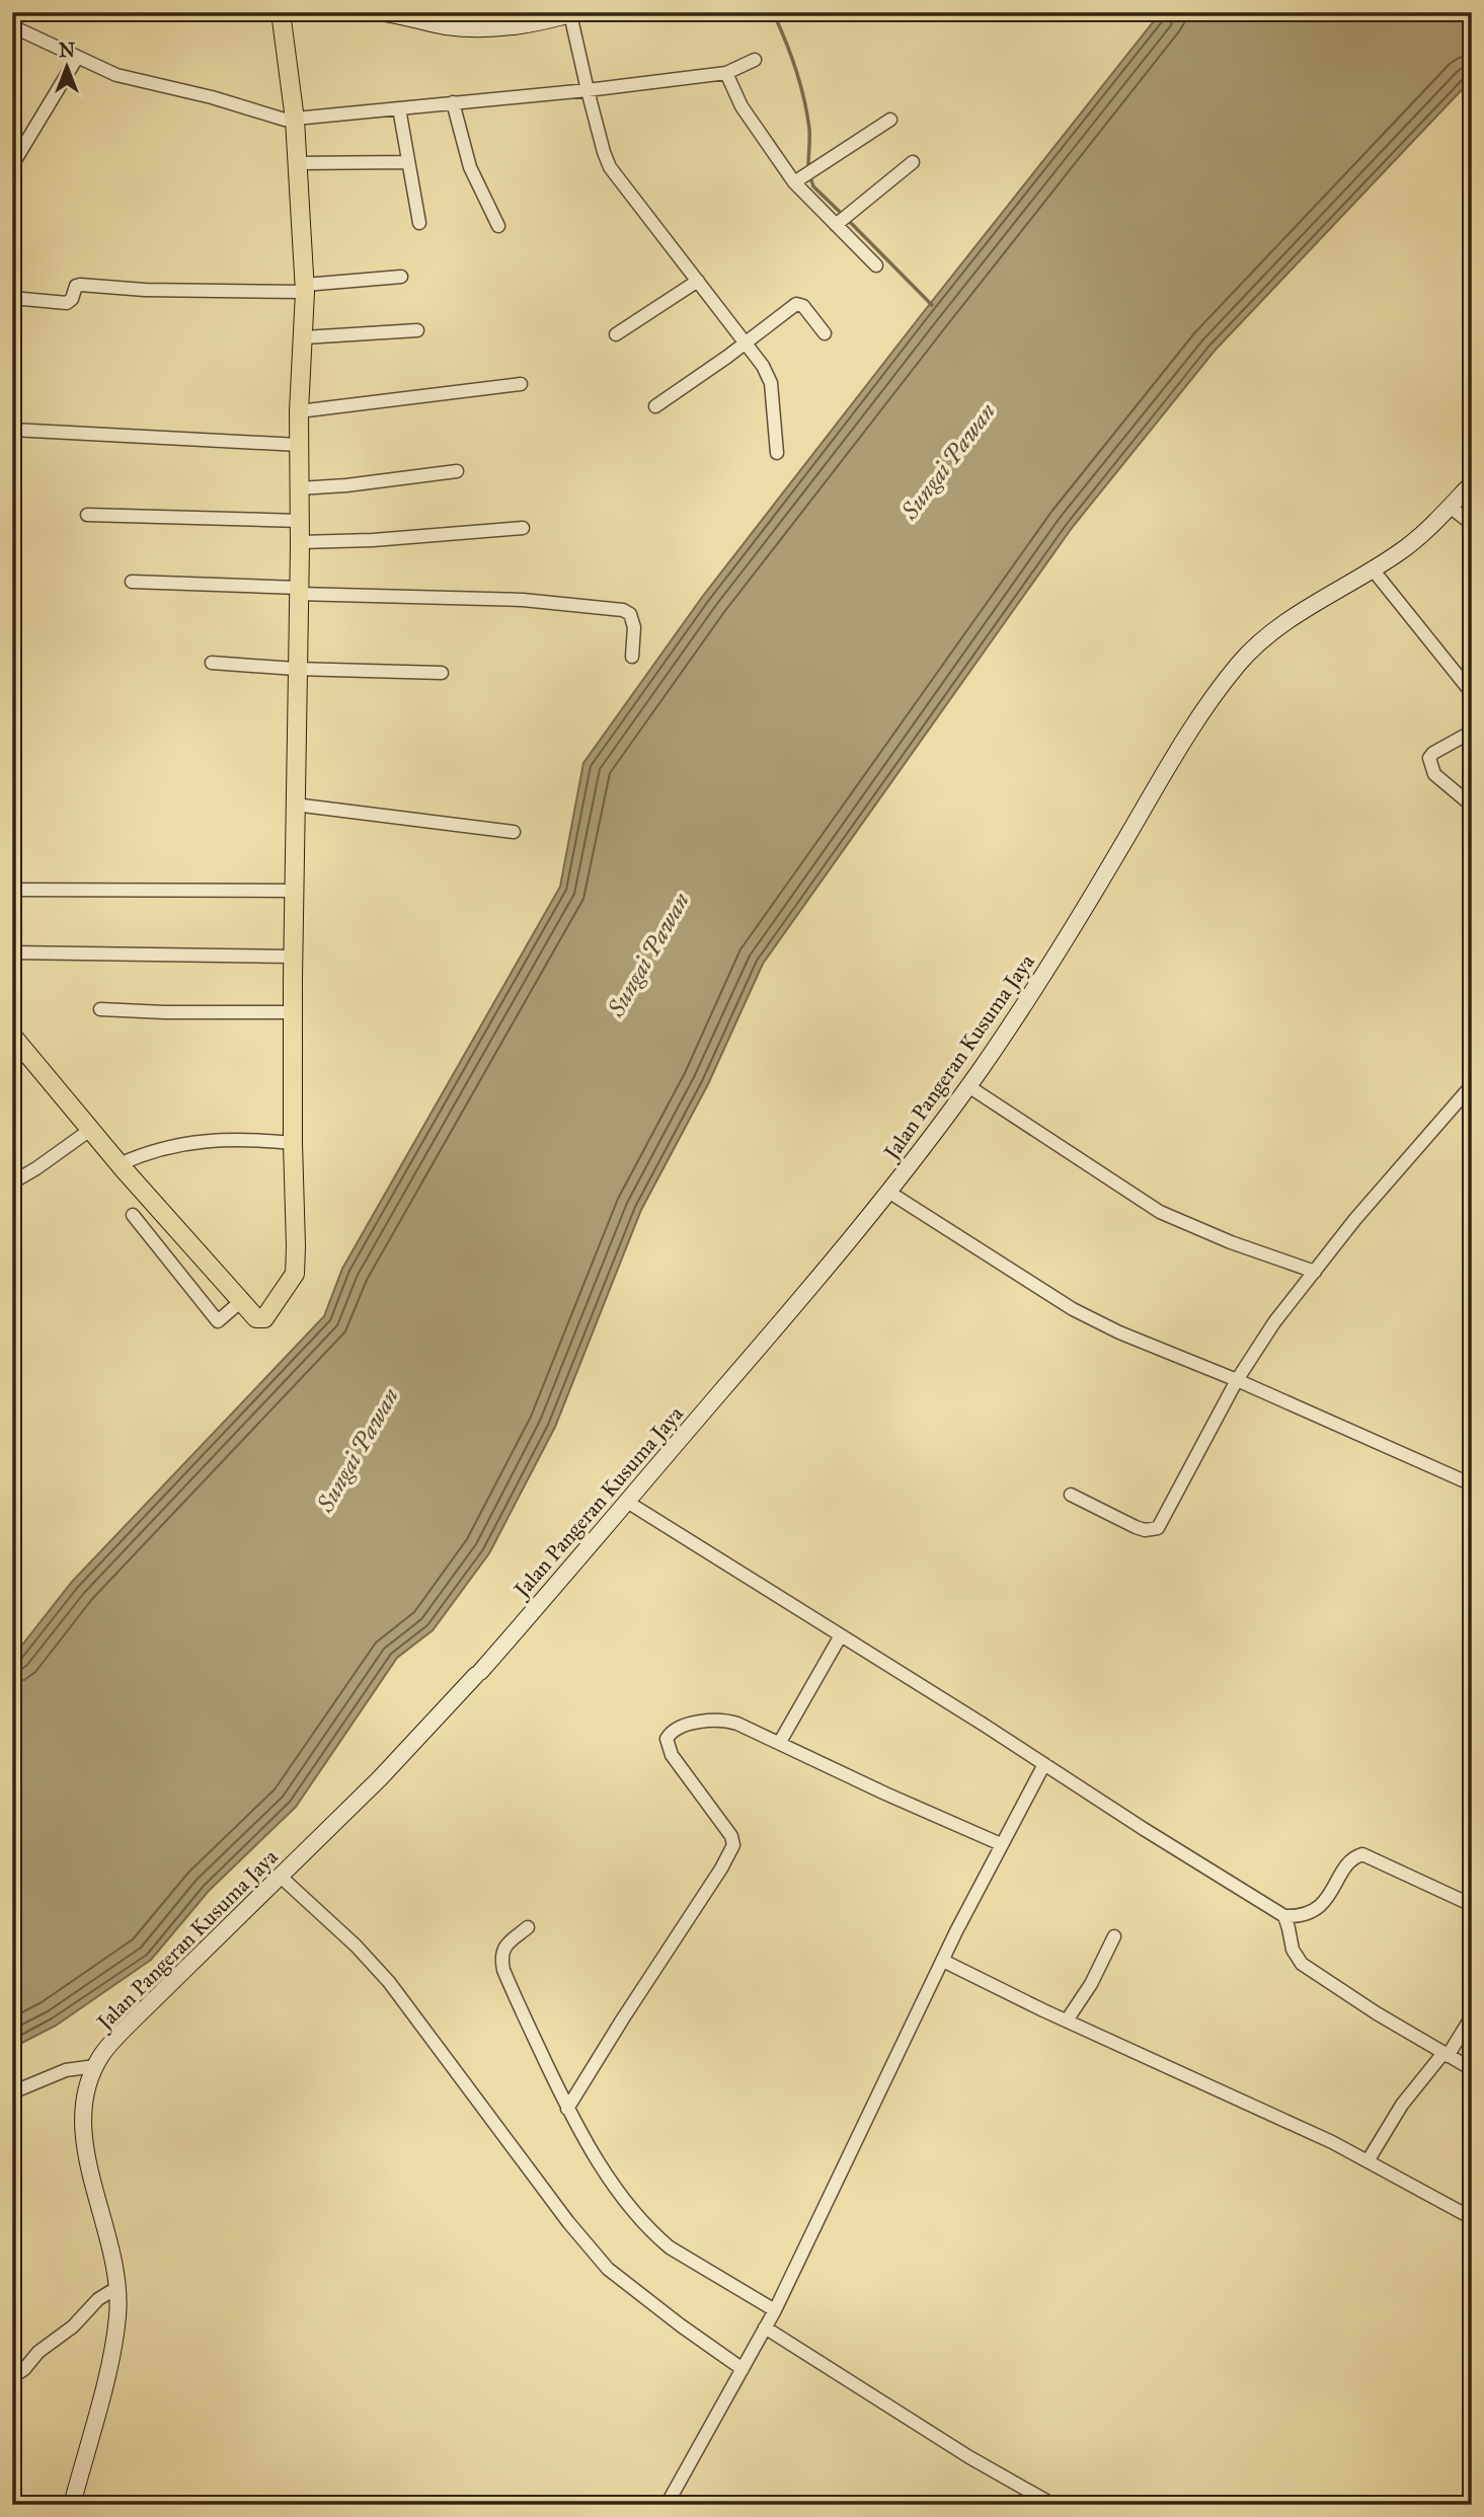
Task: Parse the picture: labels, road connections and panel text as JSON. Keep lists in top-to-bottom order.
{
  "streets": {
    "street": ["Jalan Pangeran Kusuma Jaya"]
  },
  "water": ["Sungai Pawan"],
  "north": "top"
}
